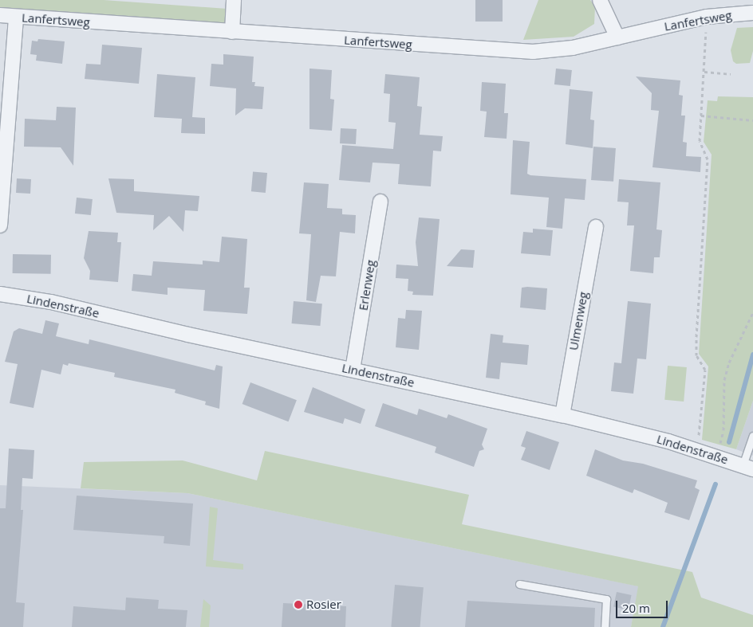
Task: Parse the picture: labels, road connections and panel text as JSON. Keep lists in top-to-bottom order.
{
  "streets": {
    "street": [
      "Lanfertsweg",
      "Erlenweg",
      "Lindenstraße",
      "Ulmenweg"
    ]
  },
  "crossings": [
    ["Erlenweg", "Lindenstraße"],
    ["Lindenstraße", "Ulmenweg"]
  ],
  "places": ["Rosier"],
  "scale_bar": "20 m"
}
